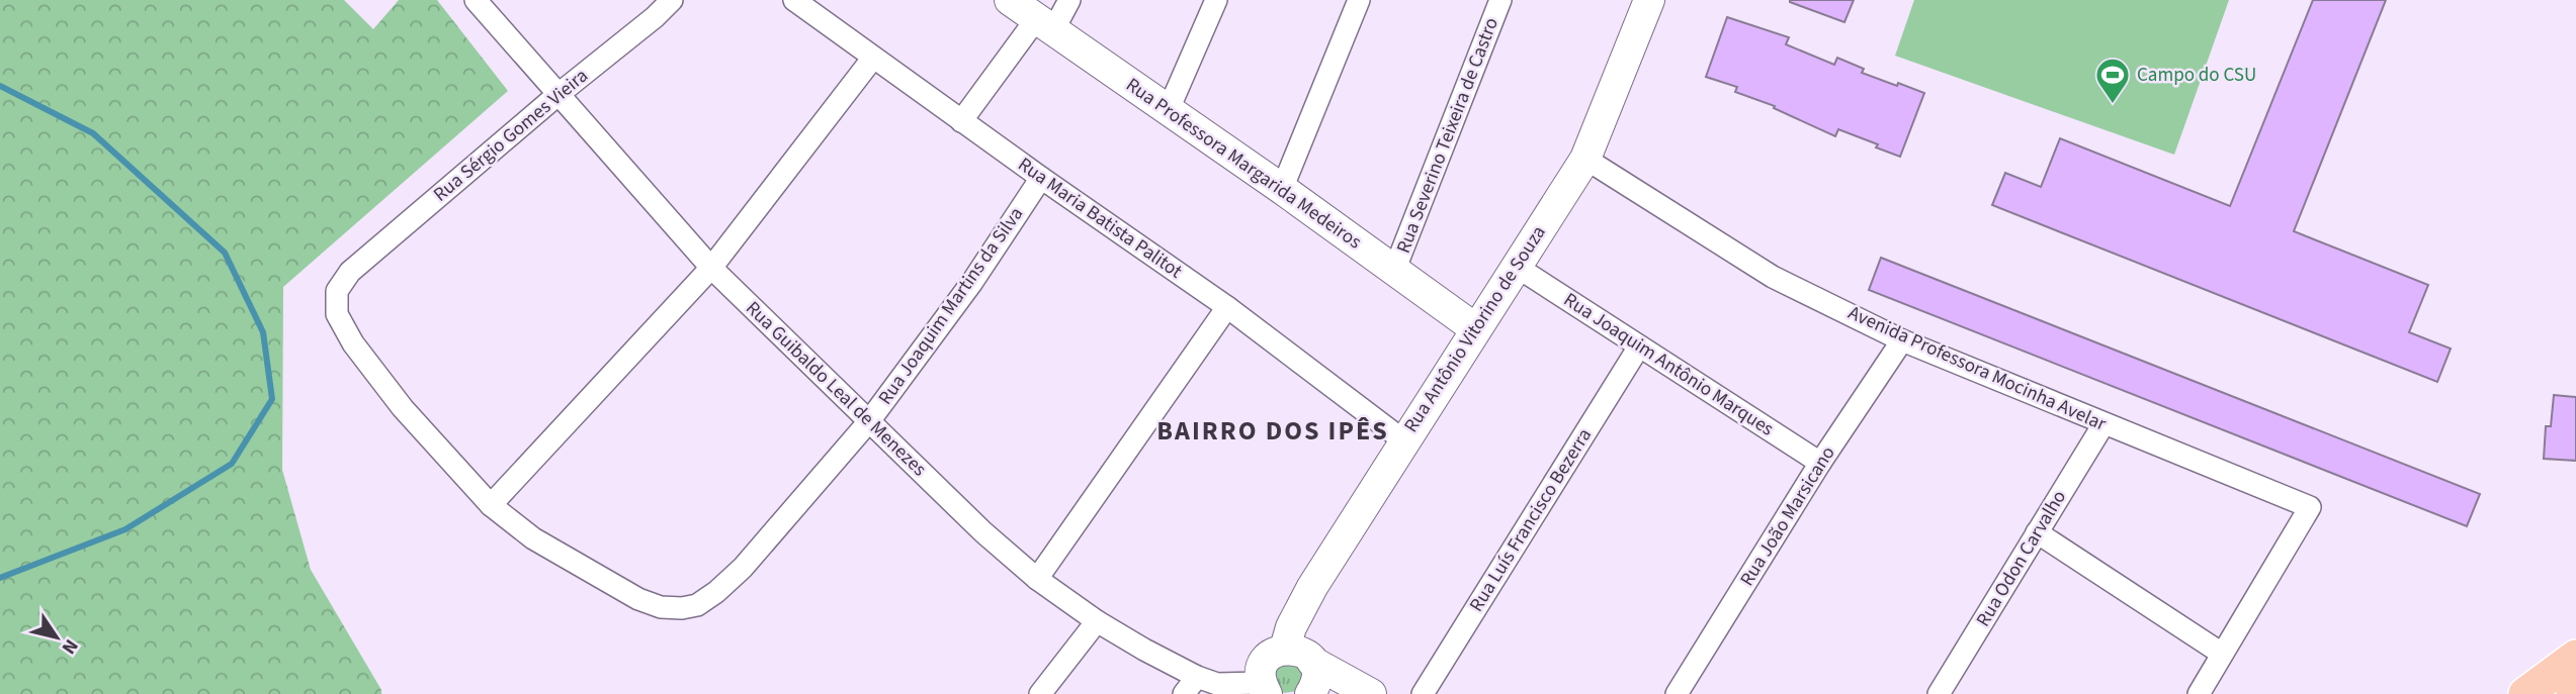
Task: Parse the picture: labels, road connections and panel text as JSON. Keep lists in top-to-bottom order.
{
  "streets": {
    "main road": ["Rua Professora Margarida Medeiros", "Rua Antônio Vitorino de Souza"],
    "street": [
      "Rua Sérgio Gomes Vieira",
      "Rua Severino Teixeira de Castro",
      "Rua Maria Batista Palitot",
      "Rua Joaquim Martins da Silva",
      "Rua Joaquim Antônio Marques",
      "Avenida Professora Mocinha Avelar",
      "Rua Guibaldo Leal de Menezes",
      "Rua João Marsicano",
      "Rua Luís Francisco Bezerra",
      "Rua Odon Carvalho"
    ]
  },
  "crossings": [
    ["Rua Sérgio Gomes Vieira", "Rua Joaquim Martins da Silva"],
    ["Rua Sérgio Gomes Vieira", "Rua Guibaldo Leal de Menezes"],
    ["Rua Severino Teixeira de Castro", "Rua Professora Margarida Medeiros"],
    ["Rua Professora Margarida Medeiros", "Rua Antônio Vitorino de Souza"],
    ["Rua Maria Batista Palitot", "Rua Joaquim Martins da Silva"],
    ["Rua Maria Batista Palitot", "Rua Antônio Vitorino de Souza"],
    ["Rua Joaquim Martins da Silva", "Rua Guibaldo Leal de Menezes"],
    ["Rua Antônio Vitorino de Souza", "Rua Joaquim Antônio Marques"],
    ["Rua Antônio Vitorino de Souza", "Avenida Professora Mocinha Avelar"],
    ["Rua Joaquim Antônio Marques", "Rua João Marsicano"],
    ["Rua Joaquim Antônio Marques", "Rua Luís Francisco Bezerra"],
    ["Avenida Professora Mocinha Avelar", "Rua João Marsicano"],
    ["Avenida Professora Mocinha Avelar", "Rua Odon Carvalho"]
  ],
  "districts": ["BAIRRO DOS IPÊS"],
  "places": {
    "sports": ["Campo do CSU"]
  },
  "north": "bottom right"
}
